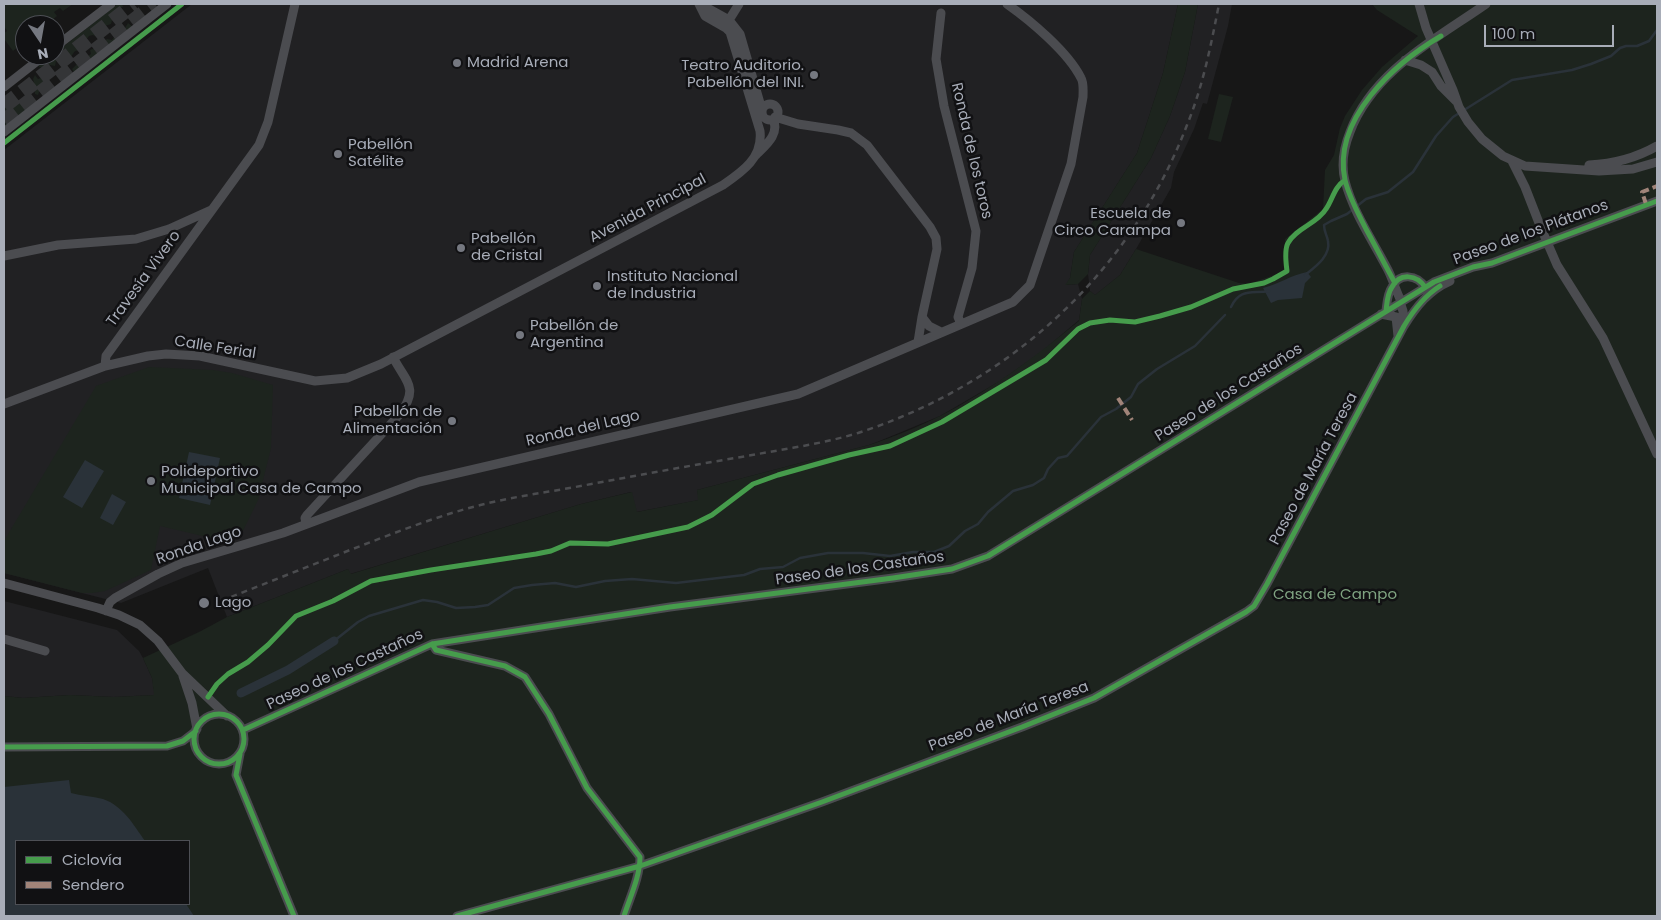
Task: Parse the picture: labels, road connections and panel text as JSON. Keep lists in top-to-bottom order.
{
  "streets": {
    "street": [
      "Ronda de los toros",
      "Avenida Principal",
      "Paseo de los Plátanos",
      "Travesía Vivero",
      "Calle Ferial",
      "Paseo de los Castaños",
      "Ronda del Lago",
      "Paseo de María Teresa",
      "Ronda Lago"
    ]
  },
  "crossings": [
    ["Avenida Principal", "Calle Ferial"],
    ["Paseo de los Plátanos", "Paseo de los Castaños"],
    ["Paseo de los Plátanos", "Paseo de María Teresa"],
    ["Travesía Vivero", "Calle Ferial"],
    ["Paseo de los Castaños", "Paseo de María Teresa"],
    ["Ronda del Lago", "Ronda Lago"]
  ],
  "parks": ["Casa de Campo"],
  "places": [
    "Madrid Arena",
    "Teatro Auditorio. Pabellón del INI.",
    "Pabellón Satélite",
    "Escuela de Circo Carampa",
    "Pabellón de Cristal",
    "Instituto Nacional de Industria",
    "Pabellón de Argentina",
    "Pabellón de Alimentación",
    "Polideportivo Municipal Casa de Campo",
    "Lago"
  ],
  "legend": ["Ciclovía", "Sendero"],
  "scale_bar": "100 m",
  "north": "bottom"
}
